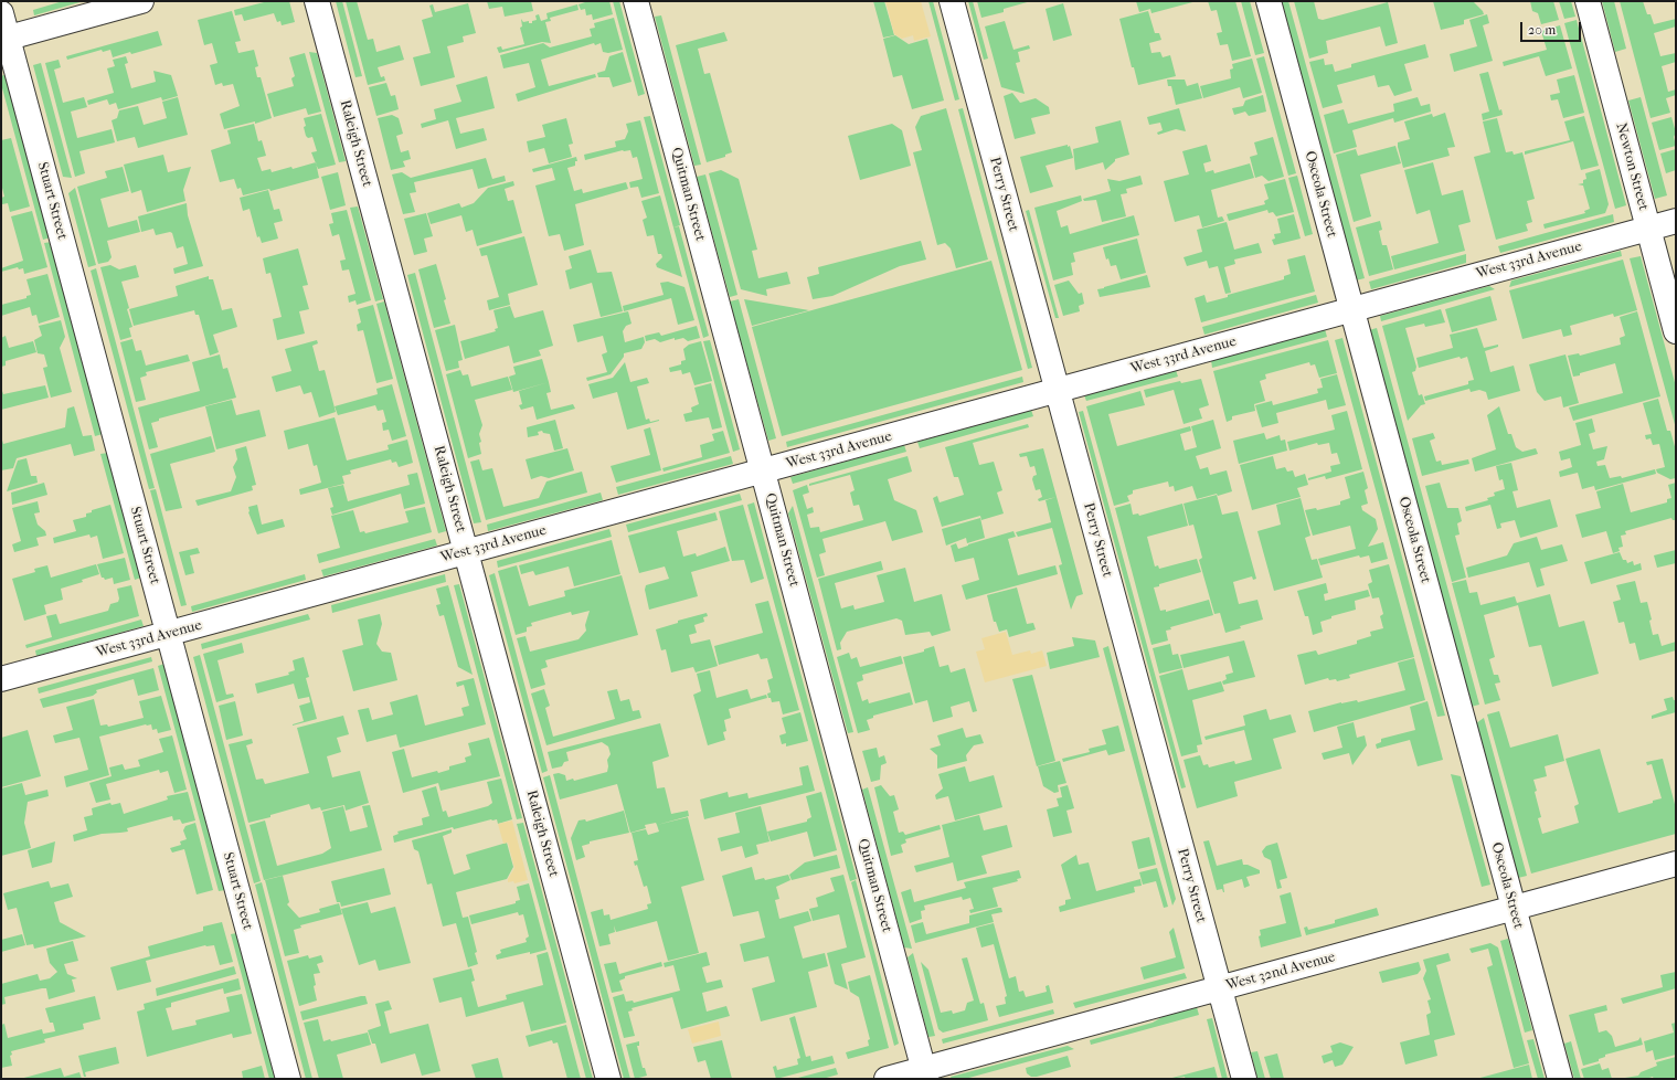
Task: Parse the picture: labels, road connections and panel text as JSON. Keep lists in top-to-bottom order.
{
  "streets": {
    "street": [
      "Raleigh Street",
      "Newton Street",
      "Quitman Street",
      "Perry Street",
      "Osceola Street",
      "Stuart Street",
      "West 33rd Avenue",
      "West 32nd Avenue"
    ]
  },
  "crossings": [
    ["Raleigh Street", "West 33rd Avenue"],
    ["Newton Street", "West 33rd Avenue"],
    ["Quitman Street", "West 33rd Avenue"],
    ["Quitman Street", "West 32nd Avenue"],
    ["Perry Street", "West 33rd Avenue"],
    ["Perry Street", "West 32nd Avenue"],
    ["Osceola Street", "West 33rd Avenue"],
    ["Osceola Street", "West 32nd Avenue"],
    ["Stuart Street", "West 33rd Avenue"]
  ],
  "scale_bar": "20 m"
}
